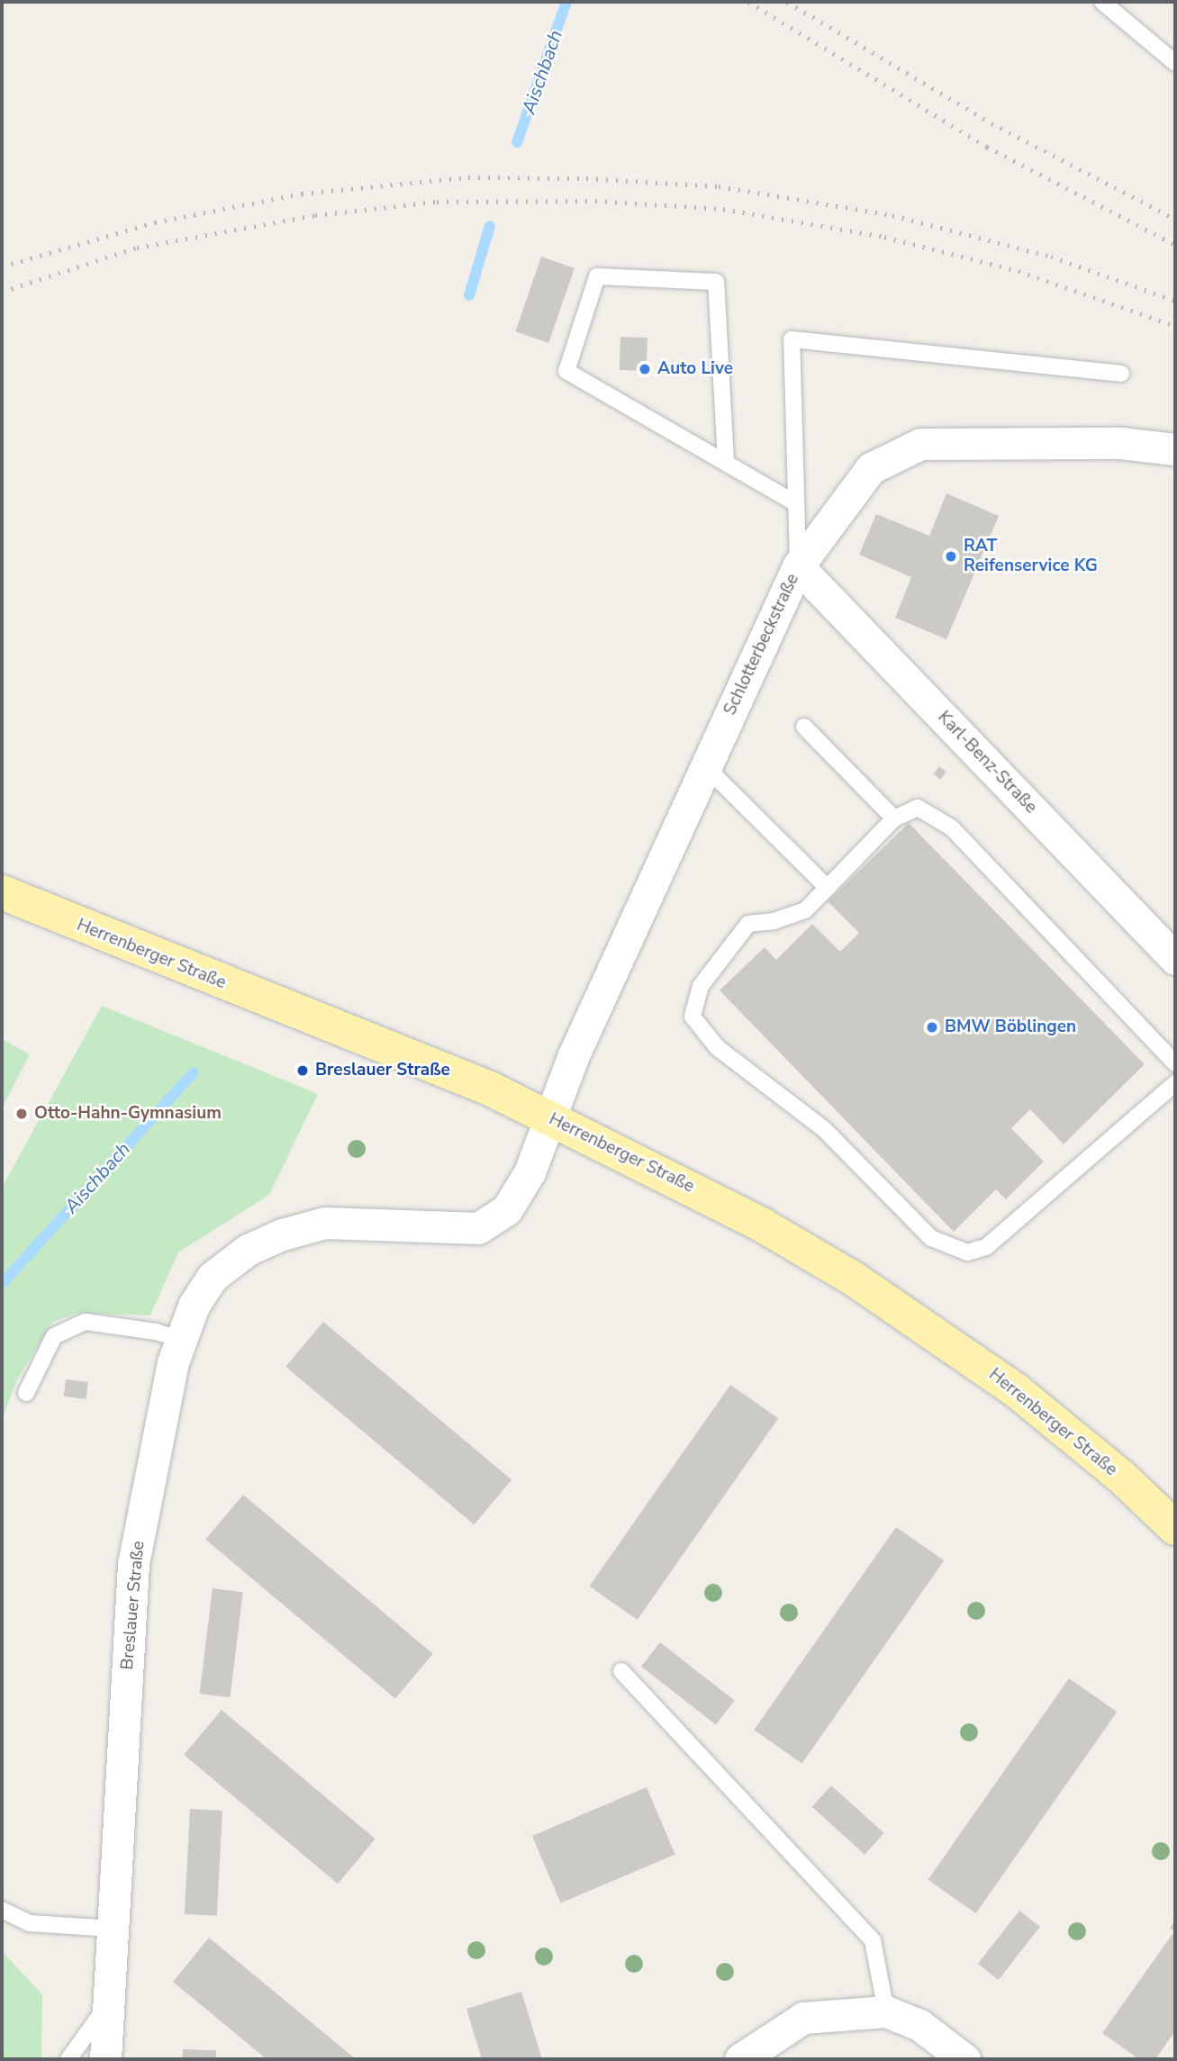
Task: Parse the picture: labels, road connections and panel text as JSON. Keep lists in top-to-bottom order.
{
  "streets": {
    "main road": ["Herrenberger Straße"],
    "street": ["Schlotterbeckstraße", "Karl-Benz-Straße", "Breslauer Straße"]
  },
  "crossings": [
    ["Schlotterbeckstraße", "Karl-Benz-Straße"],
    ["Schlotterbeckstraße", "Herrenberger Straße"],
    ["Schlotterbeckstraße", "Breslauer Straße"],
    ["Herrenberger Straße", "Breslauer Straße"]
  ],
  "water": ["Aischbach"],
  "places": [
    "Auto Live",
    "RAT Reifenservice KG",
    "BMW Böblingen",
    "Breslauer Straße",
    "Otto-Hahn-Gymnasium"
  ]
}
